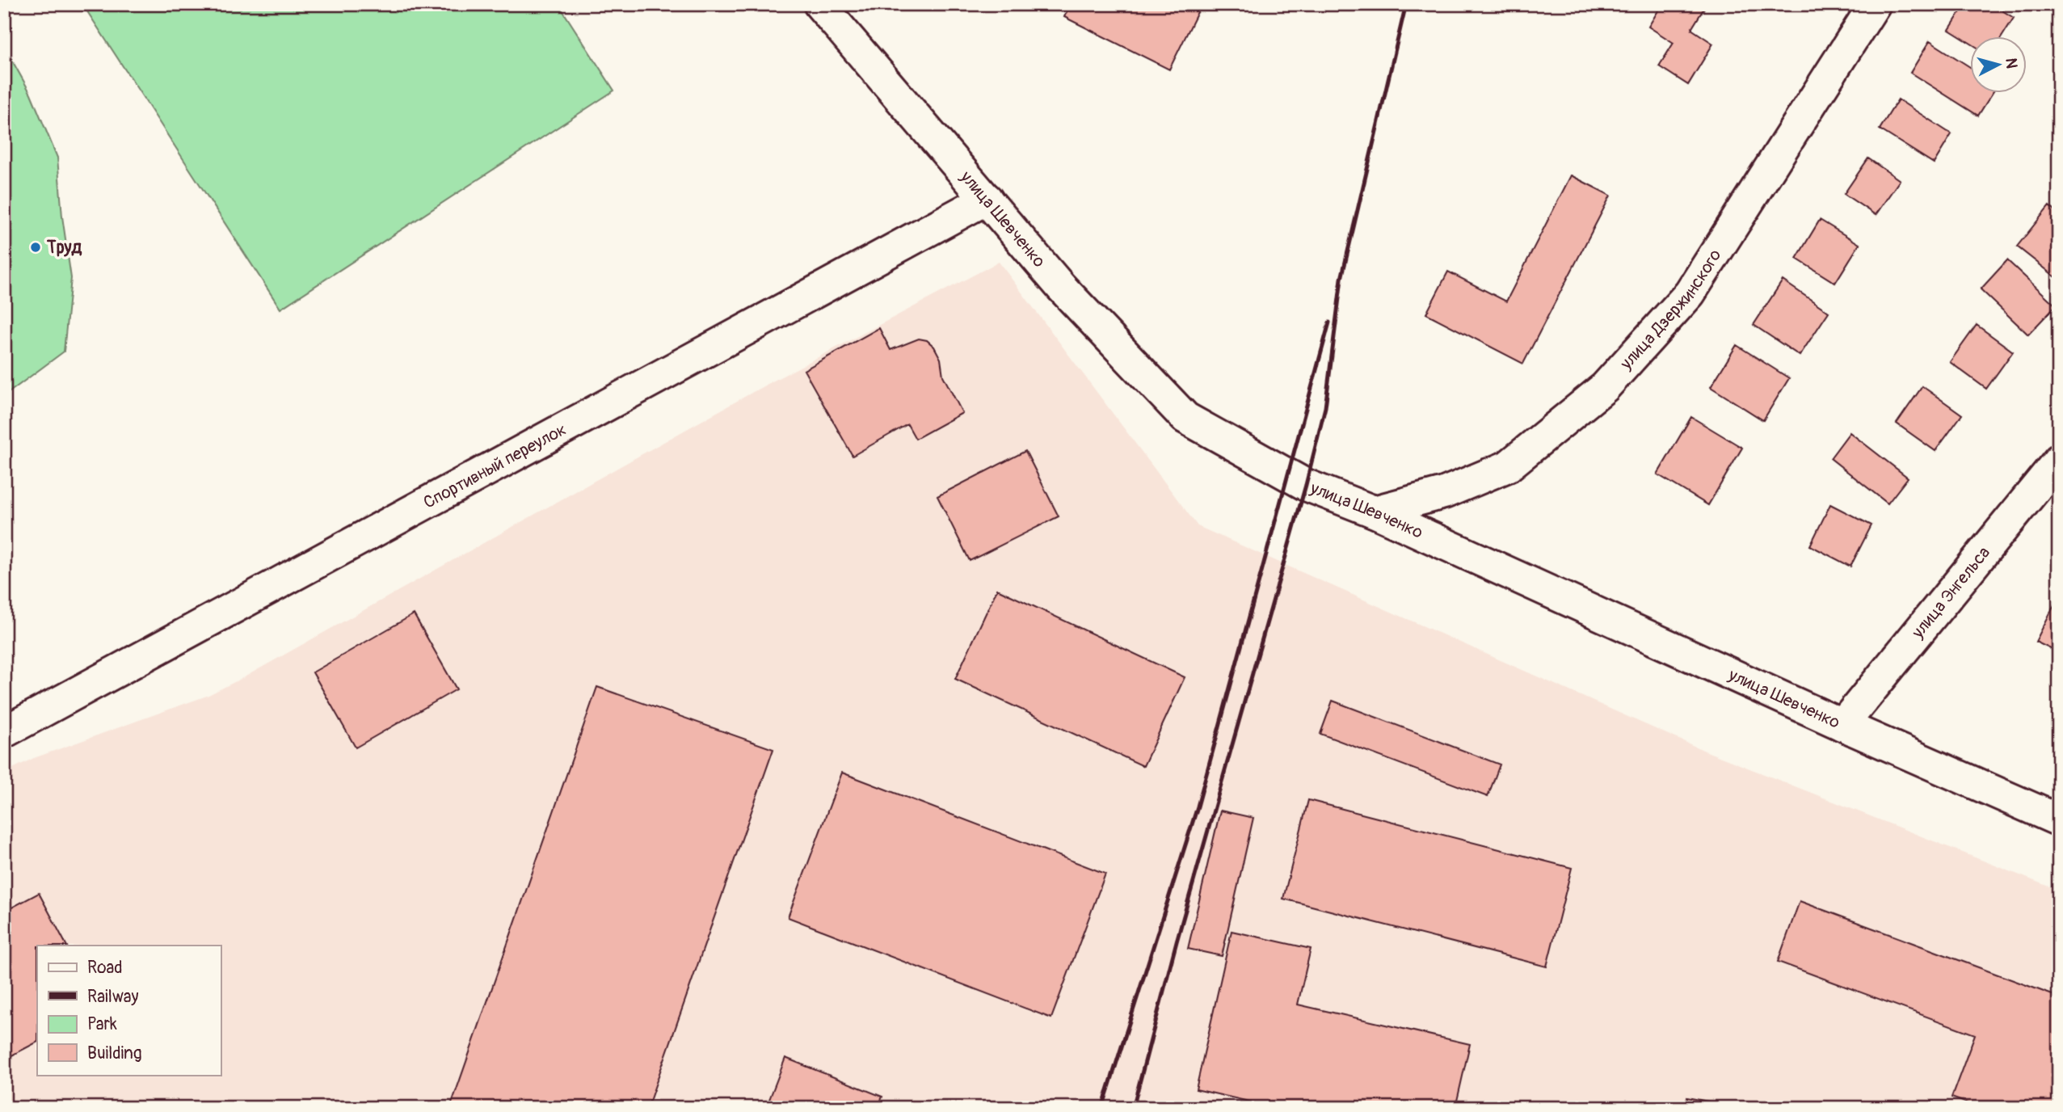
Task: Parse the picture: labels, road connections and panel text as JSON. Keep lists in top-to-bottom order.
{
  "streets": {
    "street": [
      "улица Шевченко",
      "улица Дзержинского",
      "Спортивный переулок",
      "улица Энгельса"
    ]
  },
  "crossings": [
    ["улица Шевченко", "улица Дзержинского"],
    ["улица Шевченко", "Спортивный переулок"],
    ["улица Шевченко", "улица Энгельса"]
  ],
  "places": ["Труд"],
  "legend": [
    "Road",
    "Railway",
    "Park",
    "Building"
  ],
  "north": "right"
}
